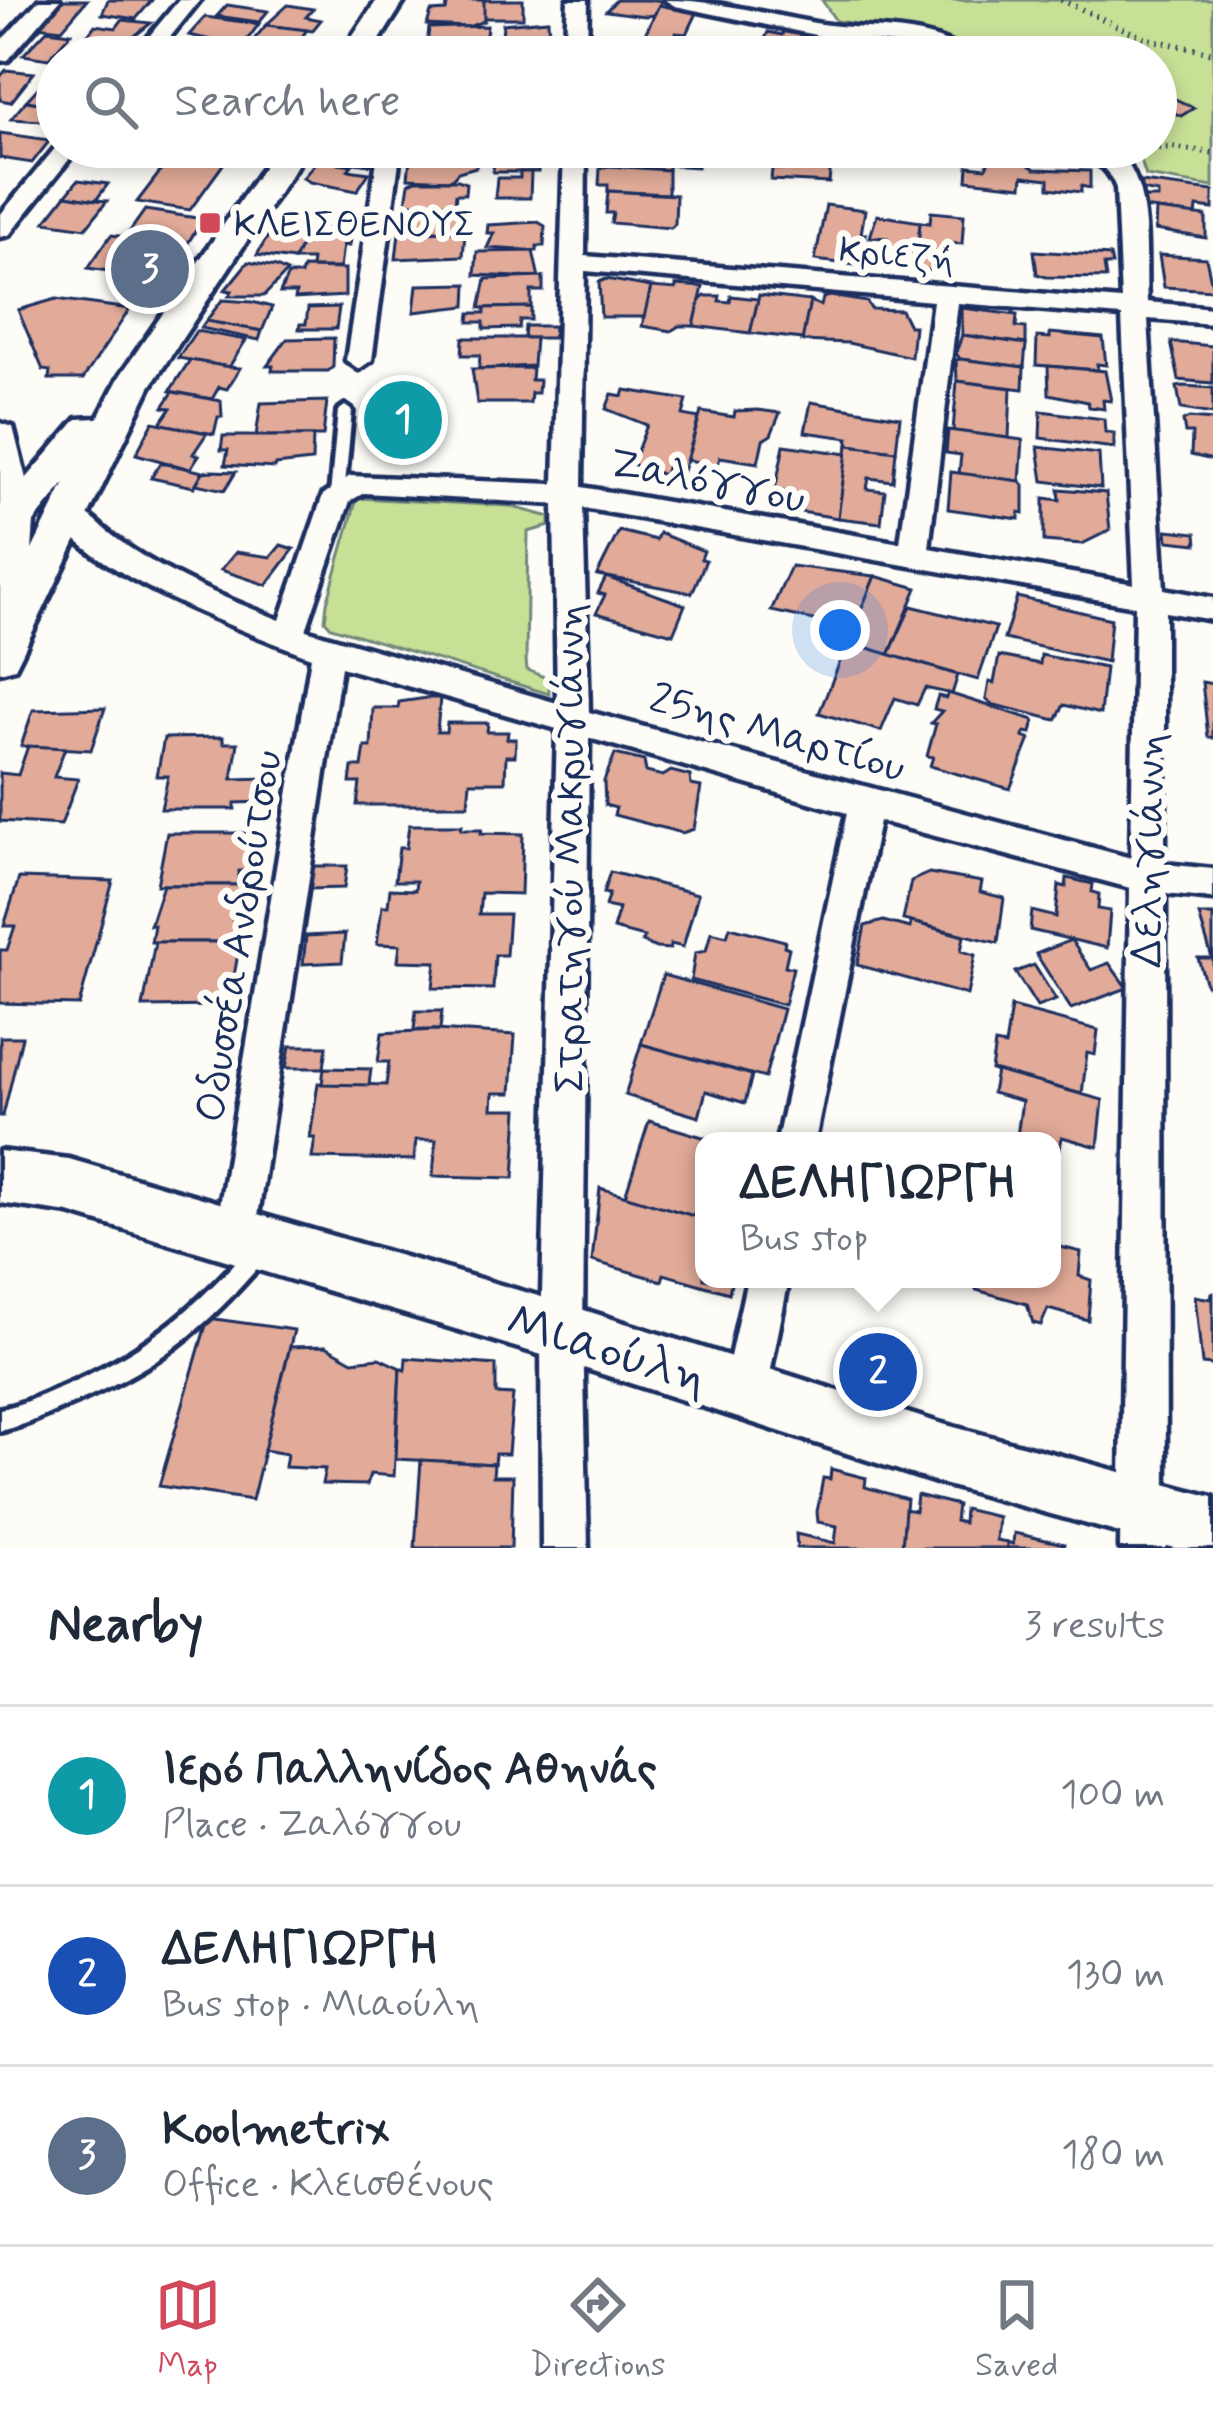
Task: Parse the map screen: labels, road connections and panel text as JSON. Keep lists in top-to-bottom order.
{
  "streets": {
    "main road": ["Μιαούλη"],
    "street": [
      "Κριεζή",
      "Ζαλόγγου",
      "25ης Μαρτίου",
      "Στρατηγού Μακρυγιάννη",
      "Δεληγιάννη",
      "Οδυσσέα Ανδρούτσου"
    ]
  },
  "crossings": [
    ["Κριεζή", "Στρατηγού Μακρυγιάννη"],
    ["Κριεζή", "Δεληγιάννη"],
    ["Ζαλόγγου", "Στρατηγού Μακρυγιάννη"],
    ["Ζαλόγγου", "Δεληγιάννη"],
    ["25ης Μαρτίου", "Στρατηγού Μακρυγιάννη"],
    ["25ης Μαρτίου", "Δεληγιάννη"],
    ["25ης Μαρτίου", "Οδυσσέα Ανδρούτσου"],
    ["Στρατηγού Μακρυγιάννη", "Μιαούλη"],
    ["Δεληγιάννη", "Μιαούλη"],
    ["Οδυσσέα Ανδρούτσου", "Μιαούλη"]
  ],
  "places": {
    "transit": ["ΚΛΕΙΣΘΕΝΟΥΣ"]
  },
  "page": {
    "search": "Search here",
    "pins": ["3", "1", "2"],
    "popup": ["ΔΕΛΗΓΙΩΡΓΗ", "Bus stop"],
    "heading": ["Nearby", "3 results"],
    "list": [
      {
        "mark": "1",
        "name": "Ιερό Παλληνίδος Αθηνάς",
        "note": "Place · Ζαλόγγου",
        "value": "100 m"
      },
      {
        "mark": "2",
        "name": "ΔΕΛΗΓΙΩΡΓΗ",
        "note": "Bus stop · Μιαούλη",
        "value": "130 m"
      },
      {
        "mark": "3",
        "name": "Koolmetrix",
        "note": "Office · Κλεισθένους",
        "value": "180 m"
      }
    ],
    "nav": ["Map", "Directions", "Saved"]
  }
}
